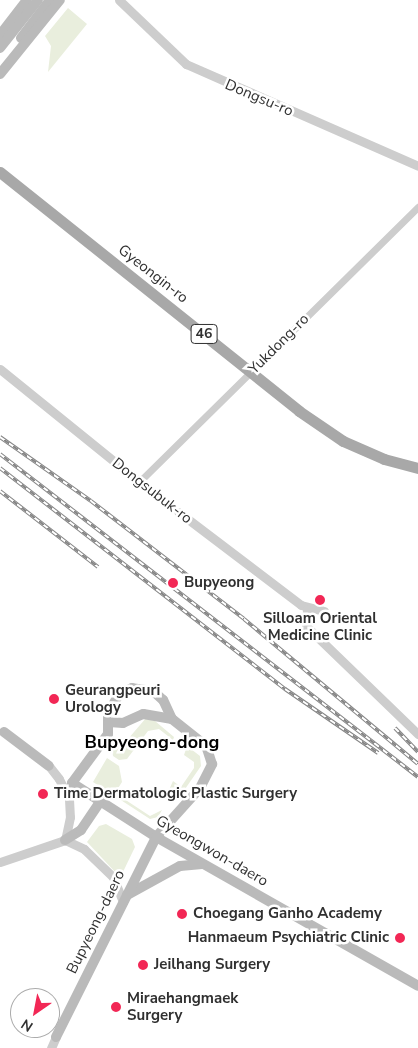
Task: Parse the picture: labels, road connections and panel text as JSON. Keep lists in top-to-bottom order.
{
  "streets": {
    "main road": [
      "Gyeongin-ro",
      "46",
      "Gyeongwon-daero",
      "Bupyeong-daero"
    ],
    "street": ["Dongsu-ro", "Yukdong-ro", "Dongsubuk-ro"]
  },
  "crossings": [
    ["Gyeongin-ro", "Yukdong-ro"],
    ["Yukdong-ro", "Dongsubuk-ro"],
    ["Gyeongwon-daero", "Bupyeong-daero"]
  ],
  "districts": ["Bupyeong-dong"],
  "places": [
    "Bupyeong",
    "Silloam Oriental Medicine Clinic",
    "Geurangpeuri Urology",
    "Time Dermatologic Plastic Surgery",
    "Choegang Ganho Academy",
    "Hanmaeum Psychiatric Clinic",
    "Jeilhang Surgery",
    "Miraehangmaek Surgery"
  ],
  "north": "bottom left"
}
